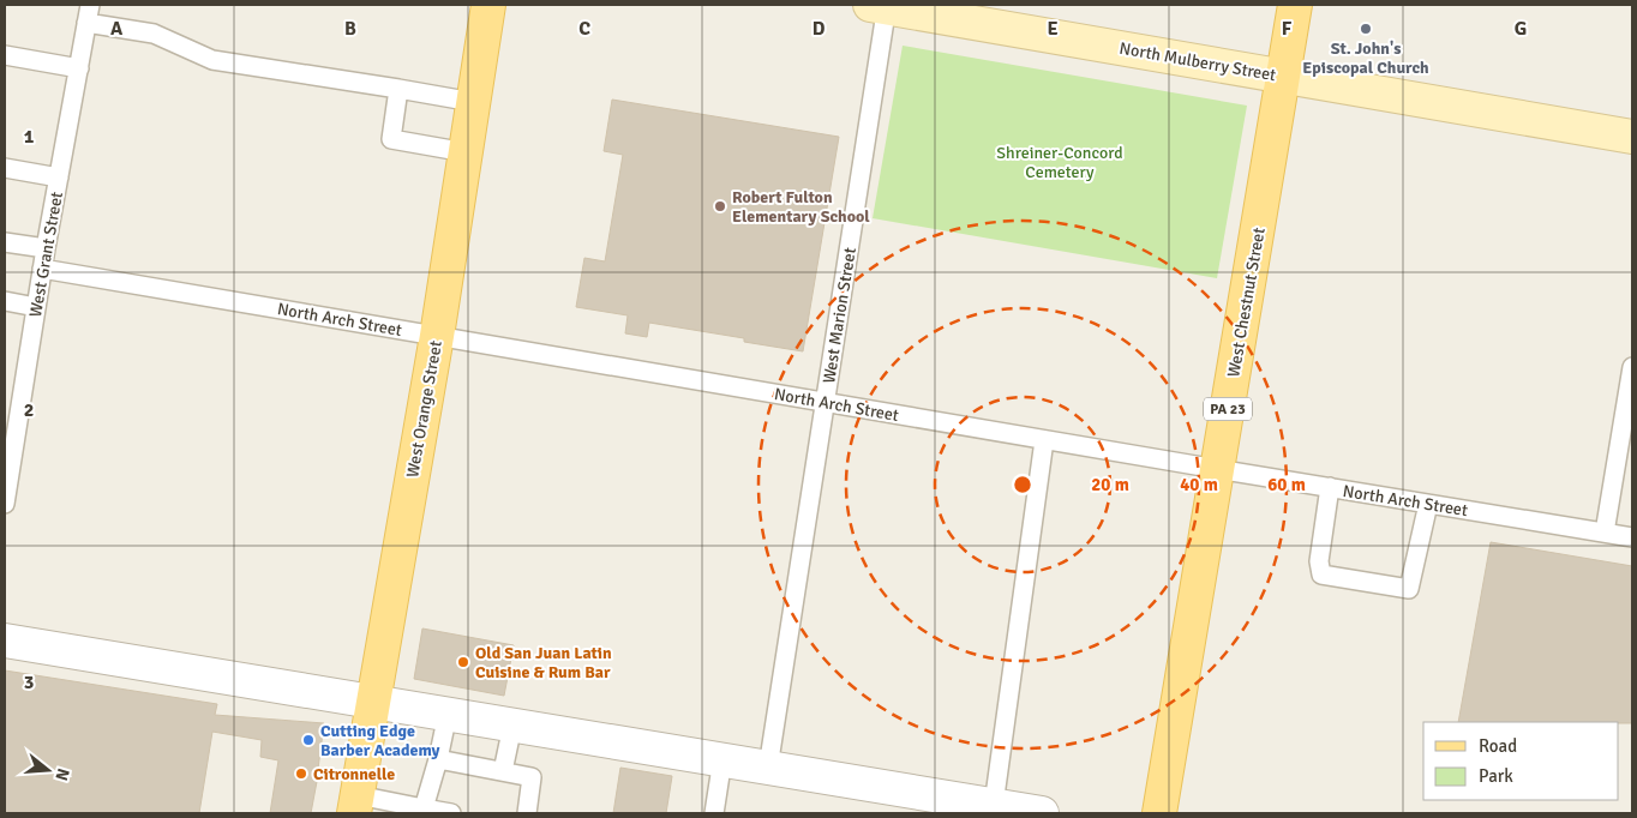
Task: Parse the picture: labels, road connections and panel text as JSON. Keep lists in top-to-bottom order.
{
  "streets": {
    "main road": ["West Chestnut Street", "West Orange Street", "PA 23"],
    "street": ["North Mulberry Street"],
    "lane": ["West Grant Street", "West Marion Street", "North Arch Street"]
  },
  "crossings": [
    ["North Mulberry Street", "West Chestnut Street"],
    ["North Mulberry Street", "West Marion Street"],
    ["West Grant Street", "North Arch Street"],
    ["West Chestnut Street", "North Arch Street"],
    ["West Marion Street", "North Arch Street"],
    ["North Arch Street", "West Orange Street"]
  ],
  "parks": ["Shreiner-Concord Cemetery"],
  "places": [
    "St. John's Episcopal Church",
    "Robert Fulton Elementary School",
    "Old San Juan Latin Cuisine & Rum Bar",
    "Cutting Edge Barber Academy",
    "Citronnelle"
  ],
  "legend": ["Road", "Park"],
  "north": "right",
  "grid": {
    "columns": [
      "A",
      "B",
      "C",
      "D",
      "E",
      "F",
      "G"
    ],
    "rows": ["1", "2", "3"]
  },
  "rings": ["20 m", "40 m", "60 m"]
}
